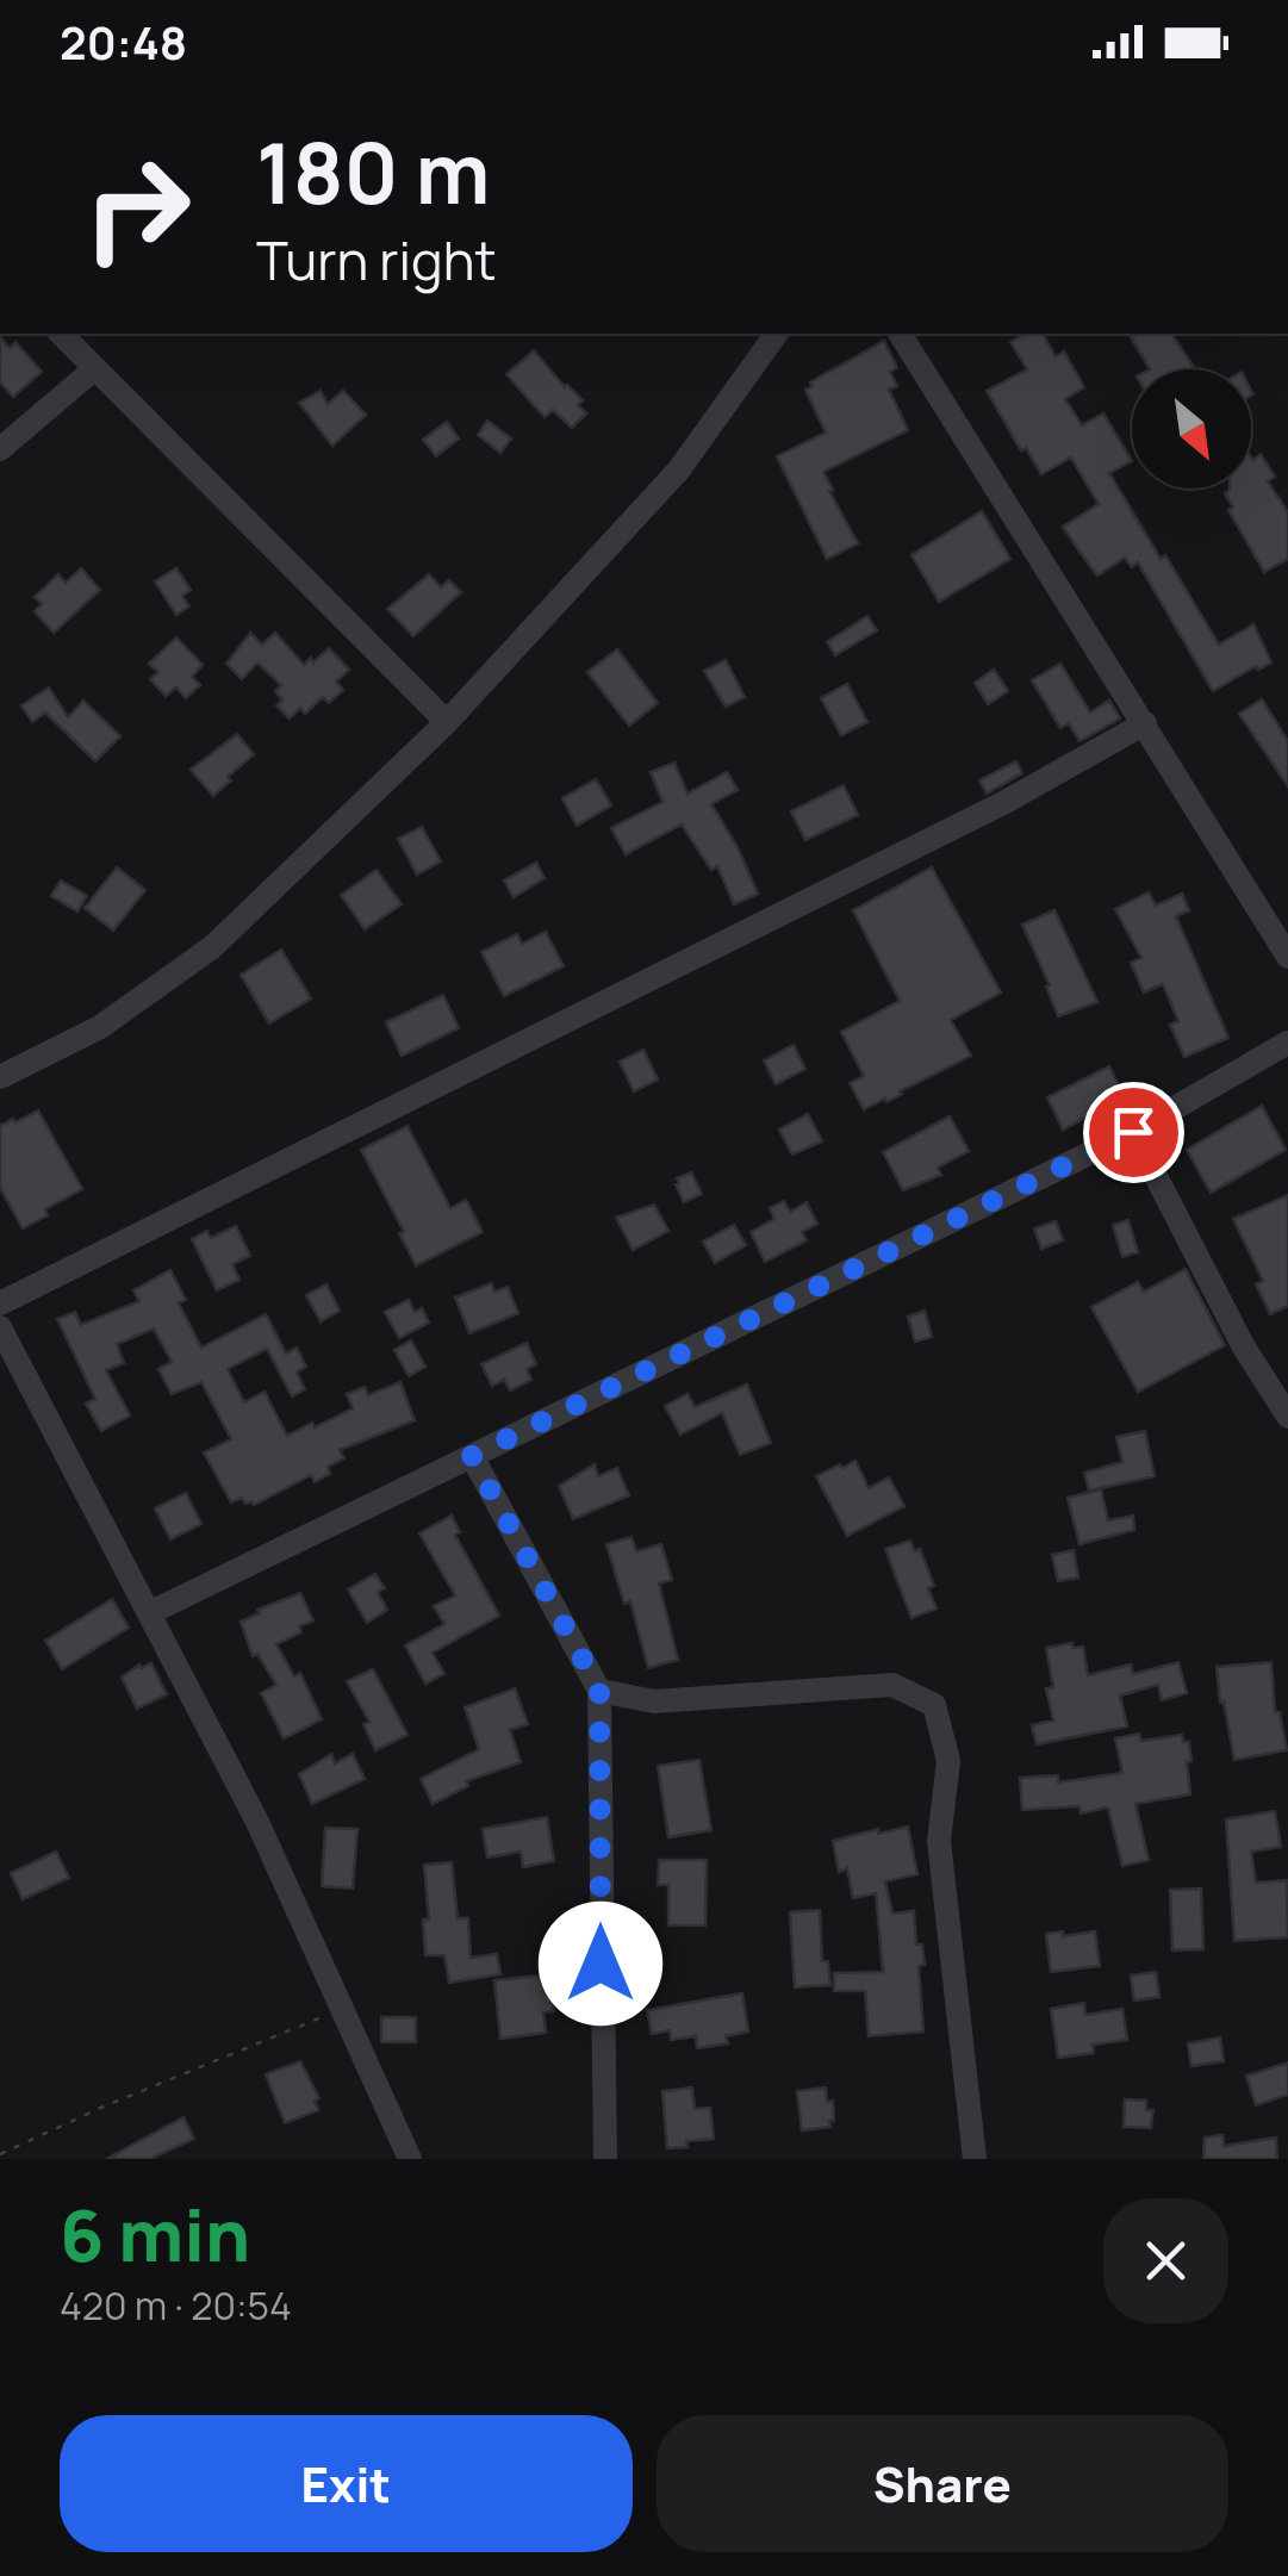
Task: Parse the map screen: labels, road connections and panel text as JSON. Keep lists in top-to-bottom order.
{
  "north": "bottom right",
  "page": {
    "status": "20:48",
    "turn": ["180 m", "Turn right"],
    "heading": ["6 min", "420 m · 20:54"],
    "buttons": ["Exit", "Share"]
  }
}
